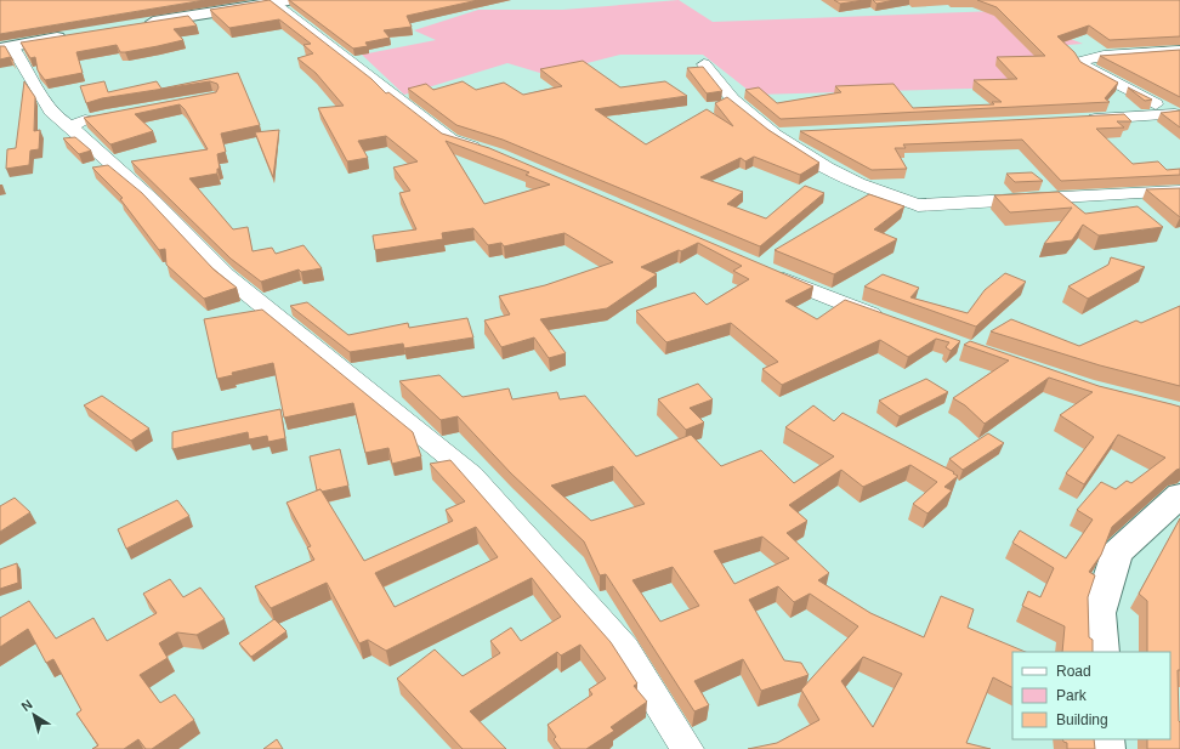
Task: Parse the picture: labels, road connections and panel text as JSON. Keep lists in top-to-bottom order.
{
  "legend": ["Road", "Park", "Building"],
  "north": "top left"
}
